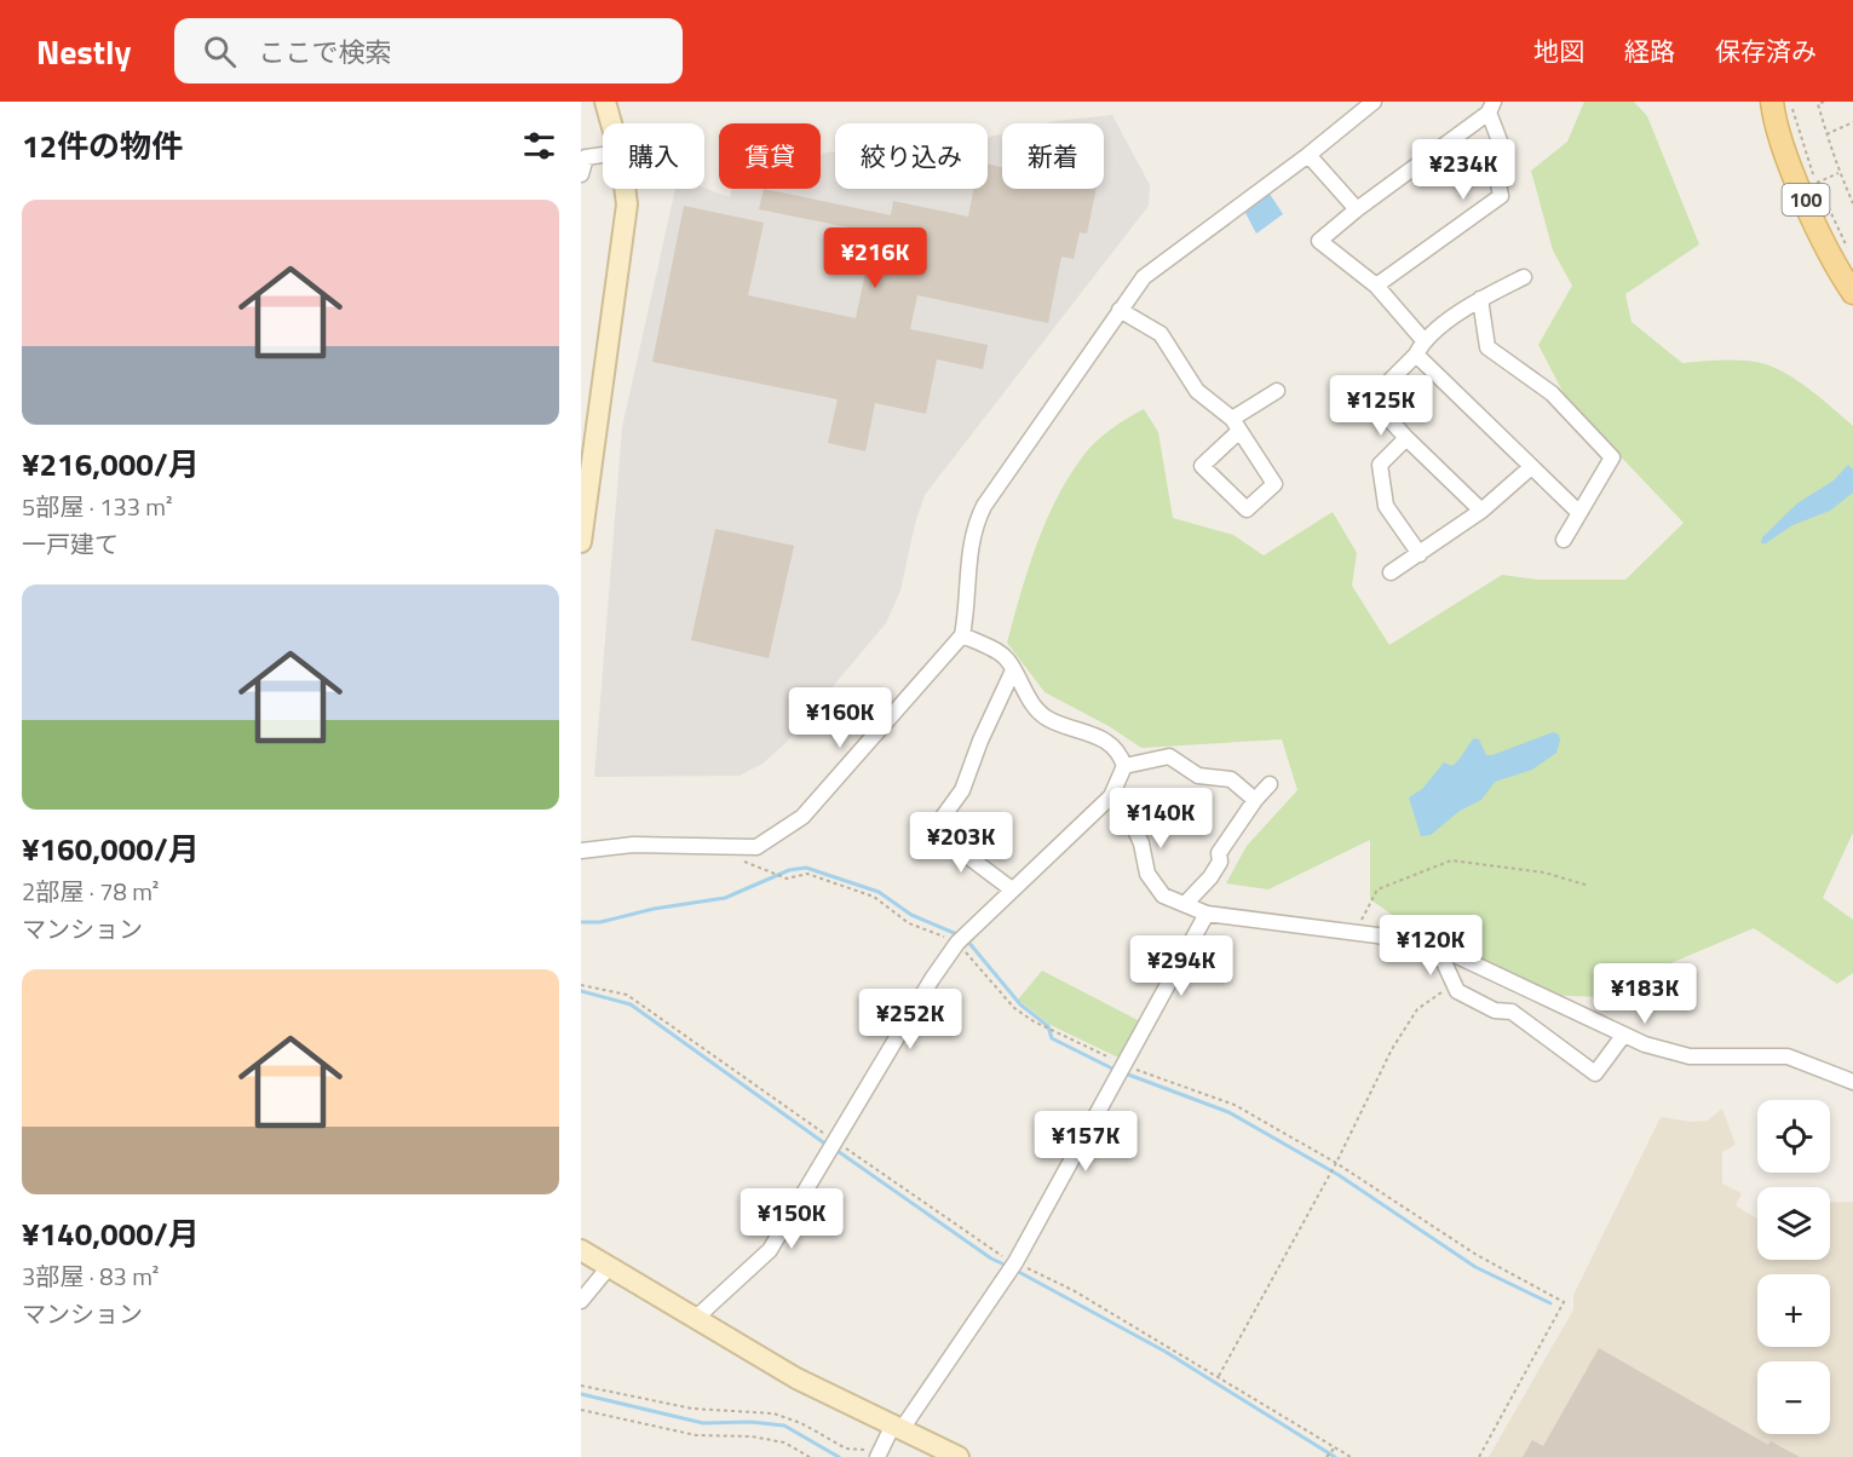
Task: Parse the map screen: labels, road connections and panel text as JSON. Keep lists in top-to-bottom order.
{
  "streets": {
    "main road": ["100"]
  },
  "page": {
    "header": "Nestly",
    "search": "ここで検索",
    "nav": ["地図", "経路", "保存済み"],
    "heading": "12件の物件",
    "chip": [
      "購入",
      "賃貸",
      "絞り込み",
      "新着"
    ],
    "price": [
      "¥234K",
      "¥216K",
      "¥125K",
      "¥160K",
      "¥140K",
      "¥203K",
      "¥120K",
      "¥294K",
      "¥183K",
      "¥252K",
      "¥157K",
      "¥150K"
    ],
    "list": [
      {
        "name": "¥216,000/月",
        "note": "5部屋 · 133 m² · 一戸建て"
      },
      {
        "name": "¥160,000/月",
        "note": "2部屋 · 78 m² · マンション"
      },
      {
        "name": "¥140,000/月",
        "note": "3部屋 · 83 m² · マンション"
      }
    ],
    "map_buttons": ["+", "−"]
  }
}
